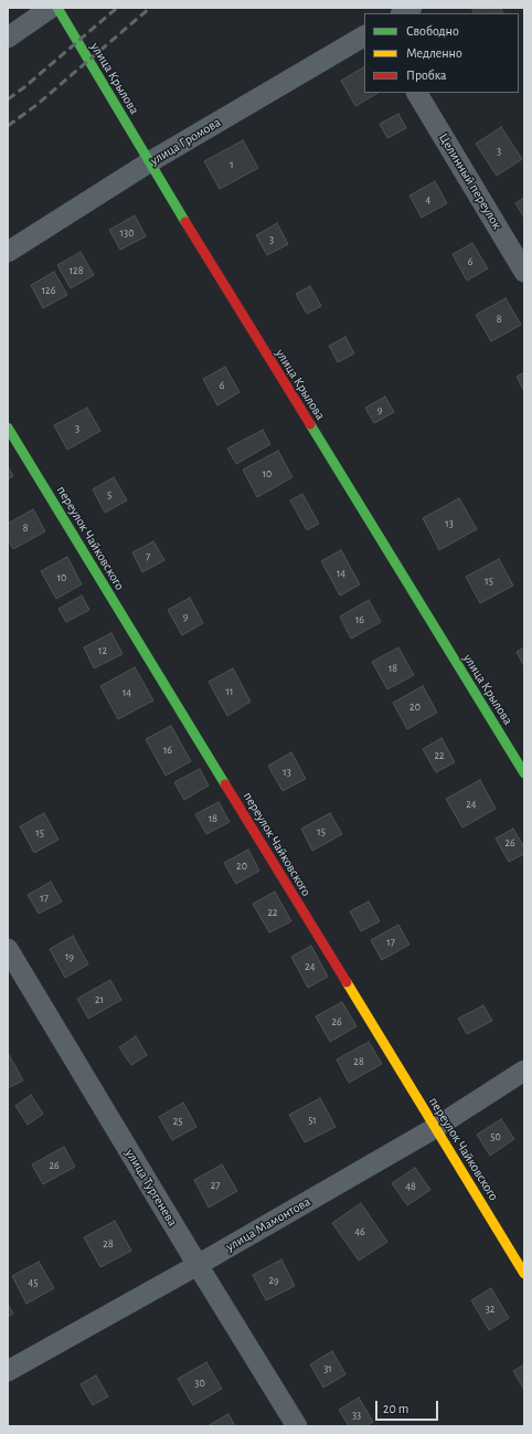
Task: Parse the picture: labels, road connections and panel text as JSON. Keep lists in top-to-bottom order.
{
  "streets": {
    "street": [
      "улица Крылова",
      "улица Громова",
      "Целинный переулок",
      "переулок Чайковского",
      "улица Тургенева",
      "улица Мамонтова"
    ]
  },
  "crossings": [
    ["улица Крылова", "улица Громова"],
    ["переулок Чайковского", "улица Мамонтова"],
    ["улица Тургенева", "улица Мамонтова"]
  ],
  "house_numbers": [
    "3",
    "1",
    "4",
    "130",
    "3",
    "6",
    "128",
    "126",
    "8",
    "6",
    "9",
    "3",
    "10",
    "5",
    "13",
    "8",
    "7",
    "14",
    "10",
    "15",
    "9",
    "16",
    "12",
    "18",
    "11",
    "14",
    "20",
    "16",
    "22",
    "13",
    "24",
    "18",
    "15",
    "15",
    "26",
    "20",
    "17",
    "22",
    "17",
    "19",
    "24",
    "21",
    "26",
    "28",
    "51",
    "25",
    "50",
    "26",
    "27",
    "48",
    "46",
    "28",
    "29",
    "45",
    "32",
    "31",
    "30",
    "33"
  ],
  "legend": ["Свободно", "Медленно", "Пробка"],
  "scale_bar": "20 m"
}
